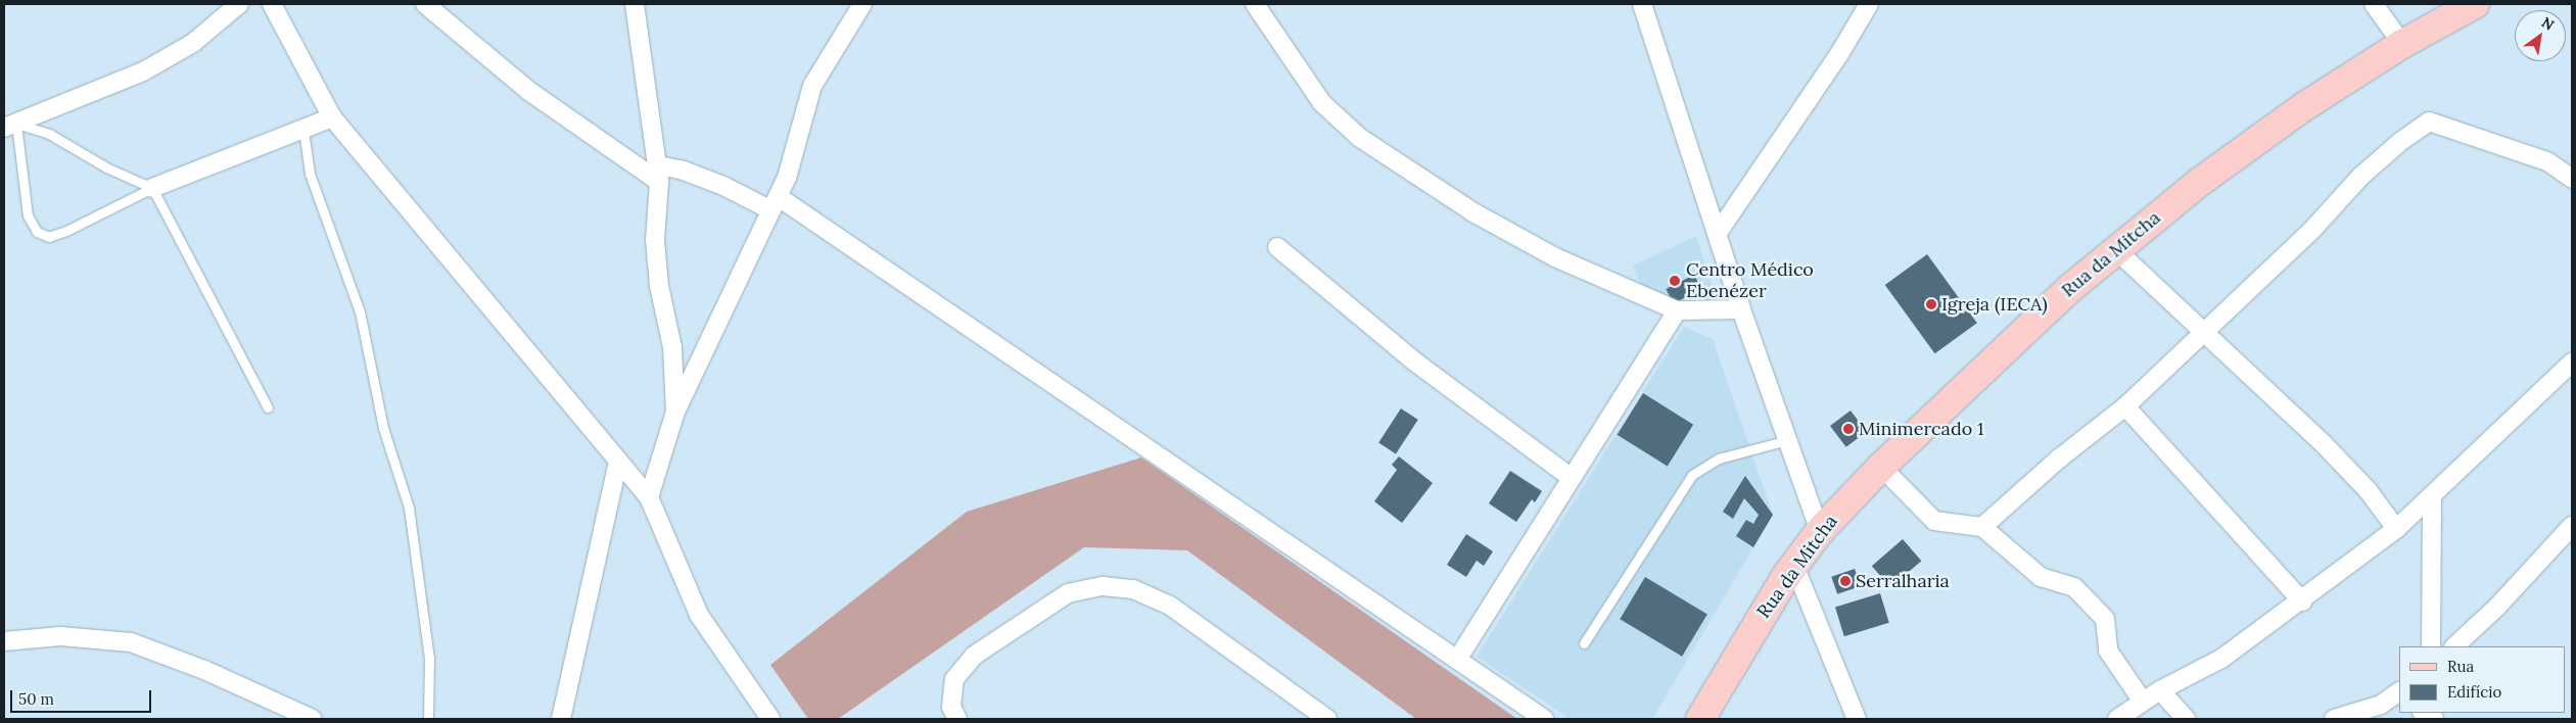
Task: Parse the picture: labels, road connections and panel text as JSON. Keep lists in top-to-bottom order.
{
  "streets": {
    "main road": ["Rua da Mitcha"]
  },
  "places": [
    "Centro Médico Ebenézer",
    "Igreja (IECA)",
    "Minimercado 1",
    "Serralharia"
  ],
  "legend": ["Rua", "Edifício"],
  "scale_bar": "50 m",
  "north": "top right"
}
